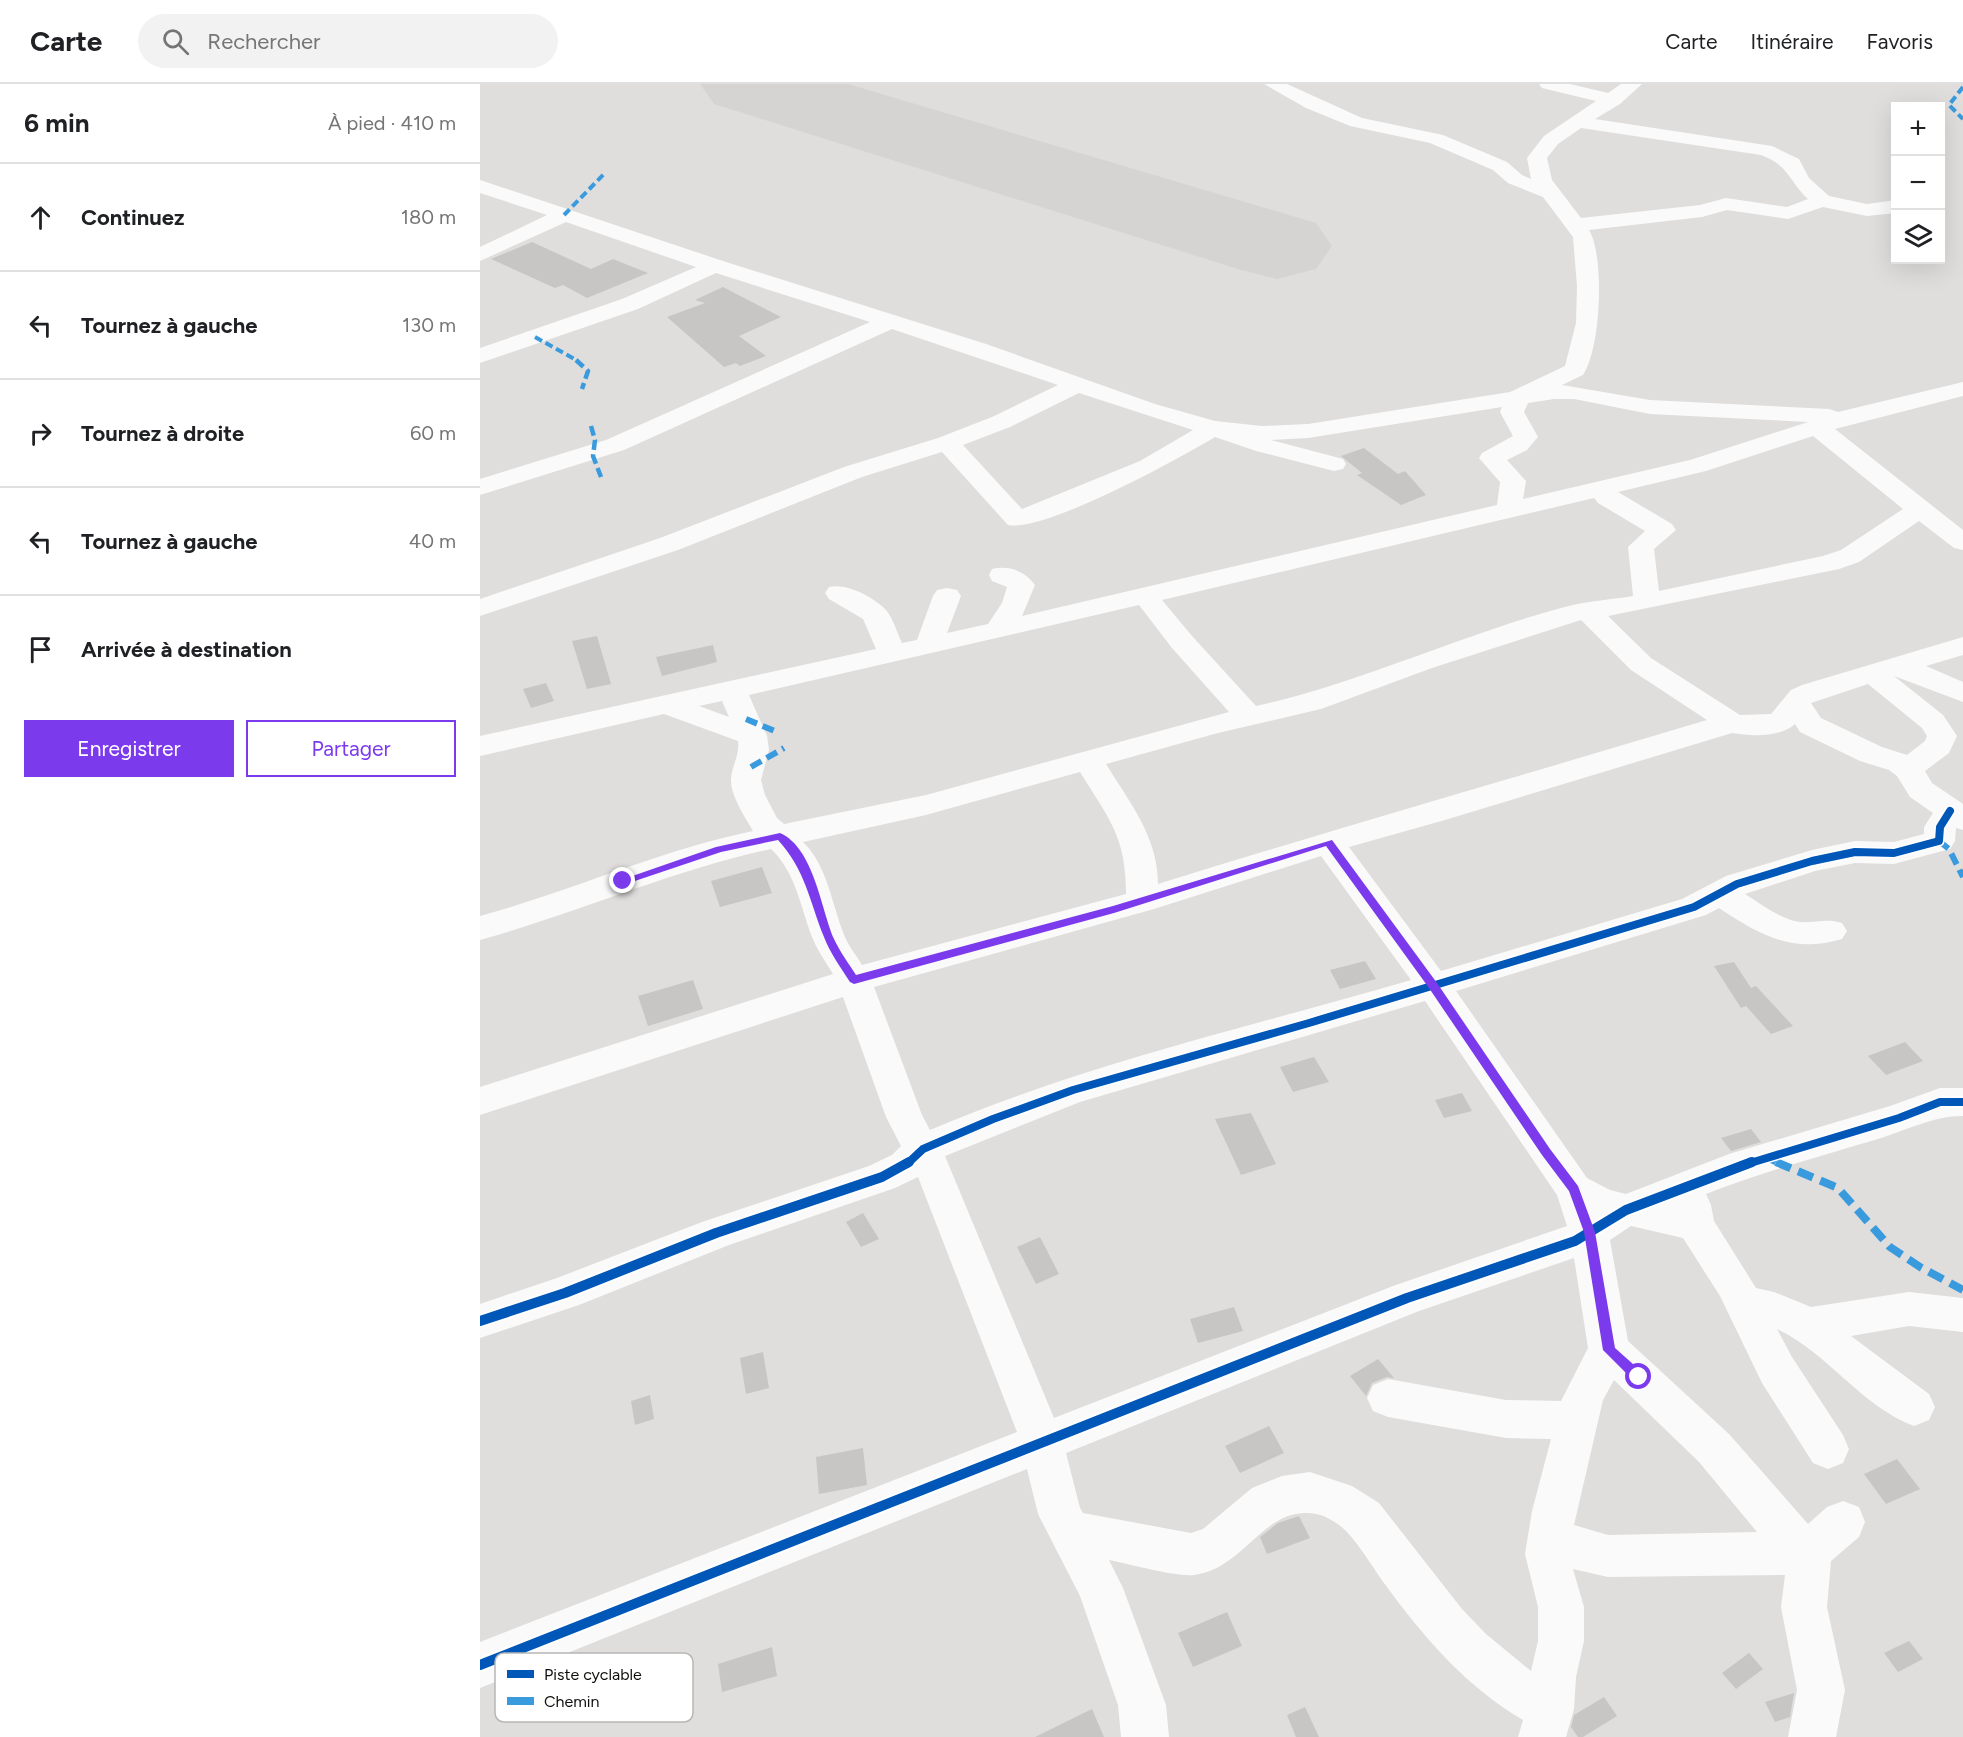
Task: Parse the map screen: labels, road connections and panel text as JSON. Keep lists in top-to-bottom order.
{
  "legend": ["Piste cyclable", "Chemin"],
  "page": {
    "header": "Carte",
    "search": "Rechercher",
    "nav": ["Carte", "Itinéraire", "Favoris"],
    "heading": ["6 min", "À pied · 410 m"],
    "map_buttons": ["+", "−"],
    "list": [
      ["Continuez", "180 m"],
      ["Tournez à gauche", "130 m"],
      ["Tournez à droite", "60 m"],
      ["Tournez à gauche", "40 m"],
      "Arrivée à destination"
    ],
    "buttons": ["Enregistrer", "Partager"]
  }
}
